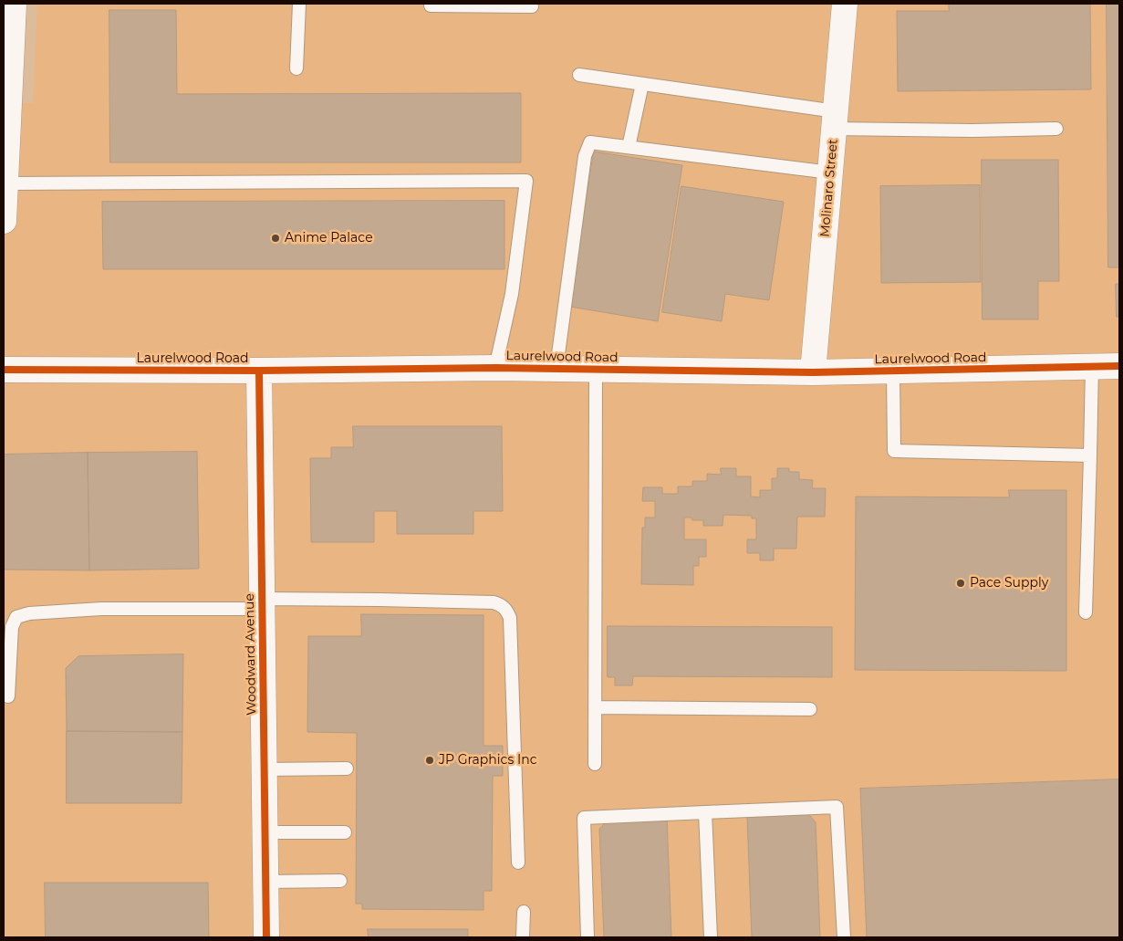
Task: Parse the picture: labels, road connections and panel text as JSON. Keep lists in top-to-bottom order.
{
  "streets": {
    "street": ["Molinaro Street", "Laurelwood Road", "Woodward Avenue"]
  },
  "crossings": [
    ["Molinaro Street", "Laurelwood Road"],
    ["Laurelwood Road", "Woodward Avenue"]
  ],
  "places": ["Anime Palace", "Pace Supply", "JP Graphics Inc"]
}
